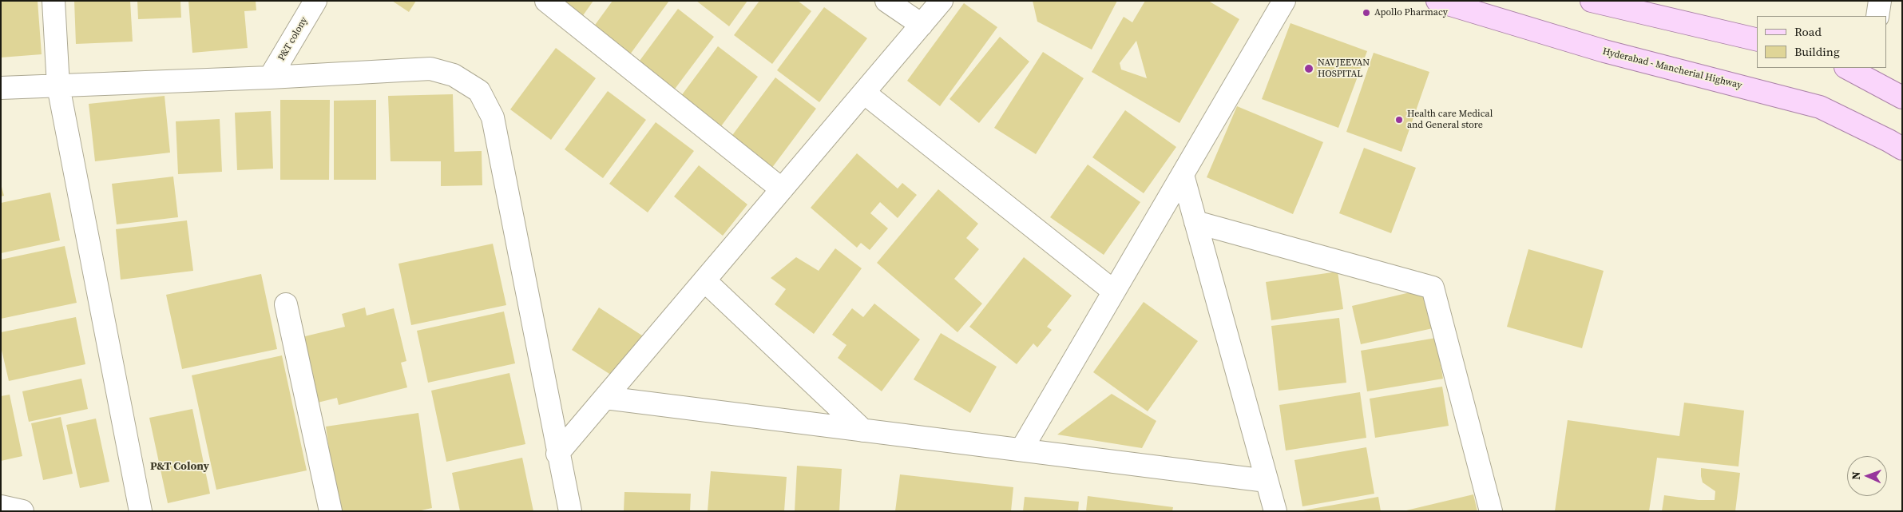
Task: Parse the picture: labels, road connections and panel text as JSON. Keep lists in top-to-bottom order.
{
  "streets": {
    "main road": ["Hyderabad - Mancherial Highway"],
    "street": ["P&T colony"]
  },
  "districts": ["P&T Colony"],
  "places": ["Apollo Pharmacy", "NAVJEEVAN HOSPITAL", "Health care Medical and General store"],
  "legend": ["Road", "Building"],
  "north": "left"
}
